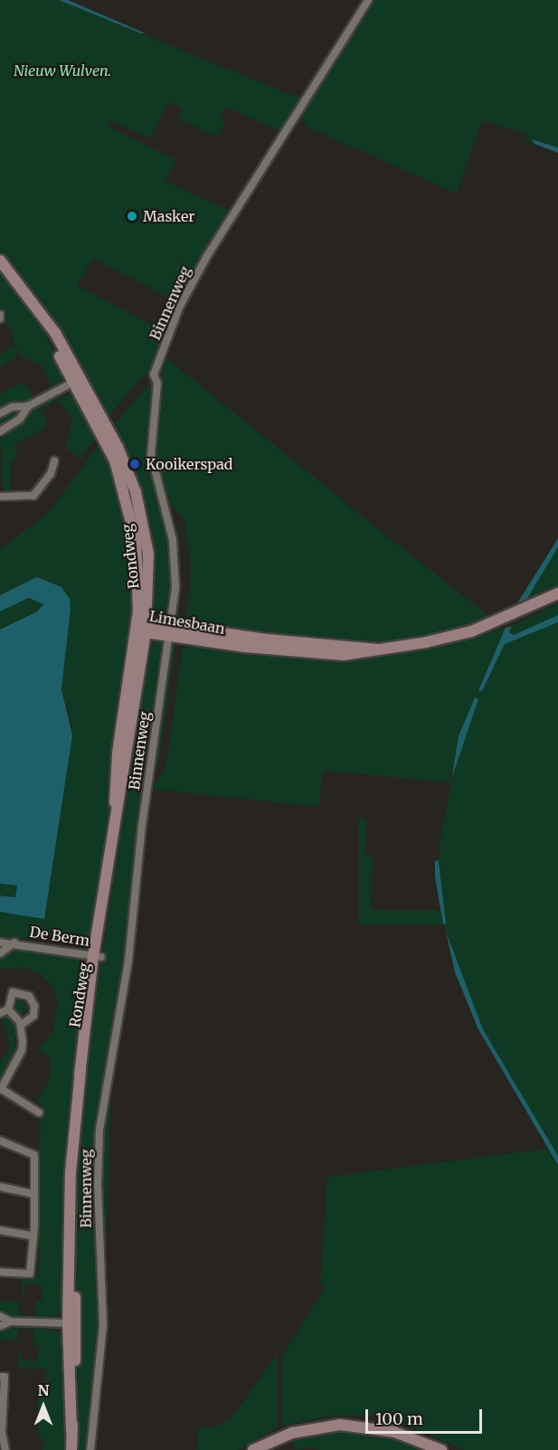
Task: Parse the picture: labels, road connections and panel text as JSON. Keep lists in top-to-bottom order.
{
  "streets": {
    "main road": ["Rondweg", "Limesbaan"],
    "street": ["Binnenweg", "De Berm"]
  },
  "crossings": [
    ["Binnenweg", "Limesbaan"],
    ["Rondweg", "Limesbaan"],
    ["Rondweg", "De Berm"]
  ],
  "parks": ["Nieuw Wulven."],
  "places": ["Masker", "Kooikerspad"],
  "scale_bar": "100 m",
  "north": "top"
}
